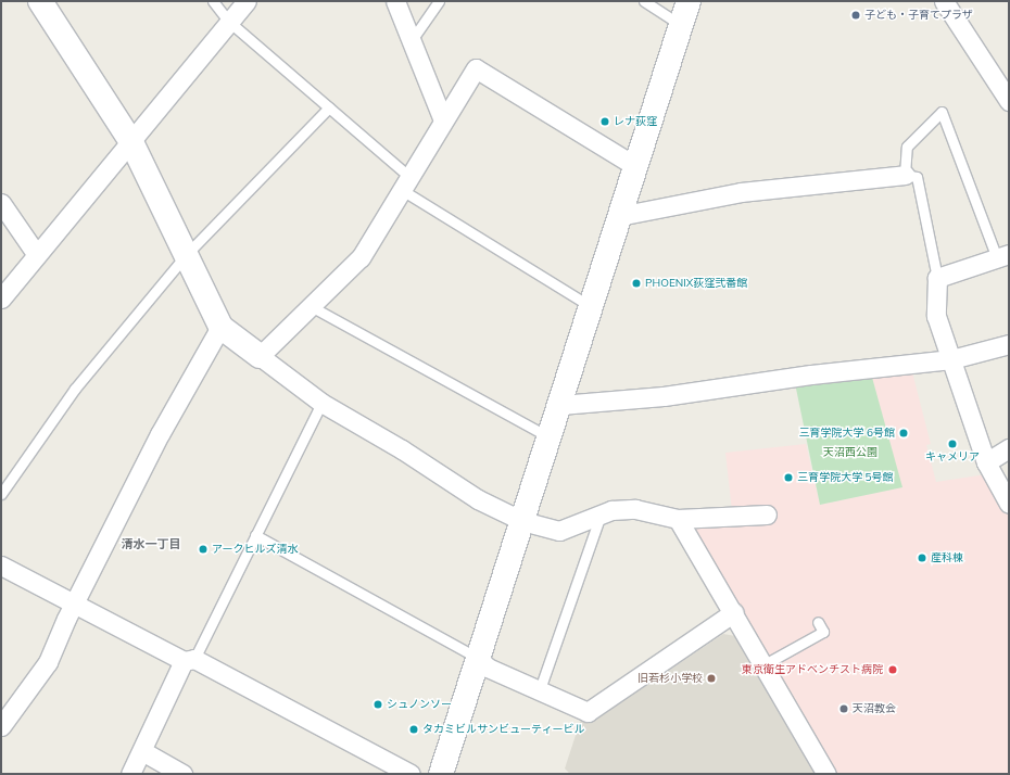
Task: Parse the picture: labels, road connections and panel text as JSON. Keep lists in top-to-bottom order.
{
  "districts": ["清水一丁目"],
  "parks": ["天沼西公園"],
  "places": [
    "子ども・子育てプラザ",
    "レナ荻窪",
    "PHOENIX荻窪弐番館",
    "三育学院大学 6号館",
    "キャメリア",
    "三育学院大学 5号館",
    "アークヒルズ清水",
    "産科棟",
    "東京衛生アドベンチスト病院",
    "旧若杉小学校",
    "シュノンソー",
    "天沼教会",
    "タカミビルサンビューティービル"
  ]
}
